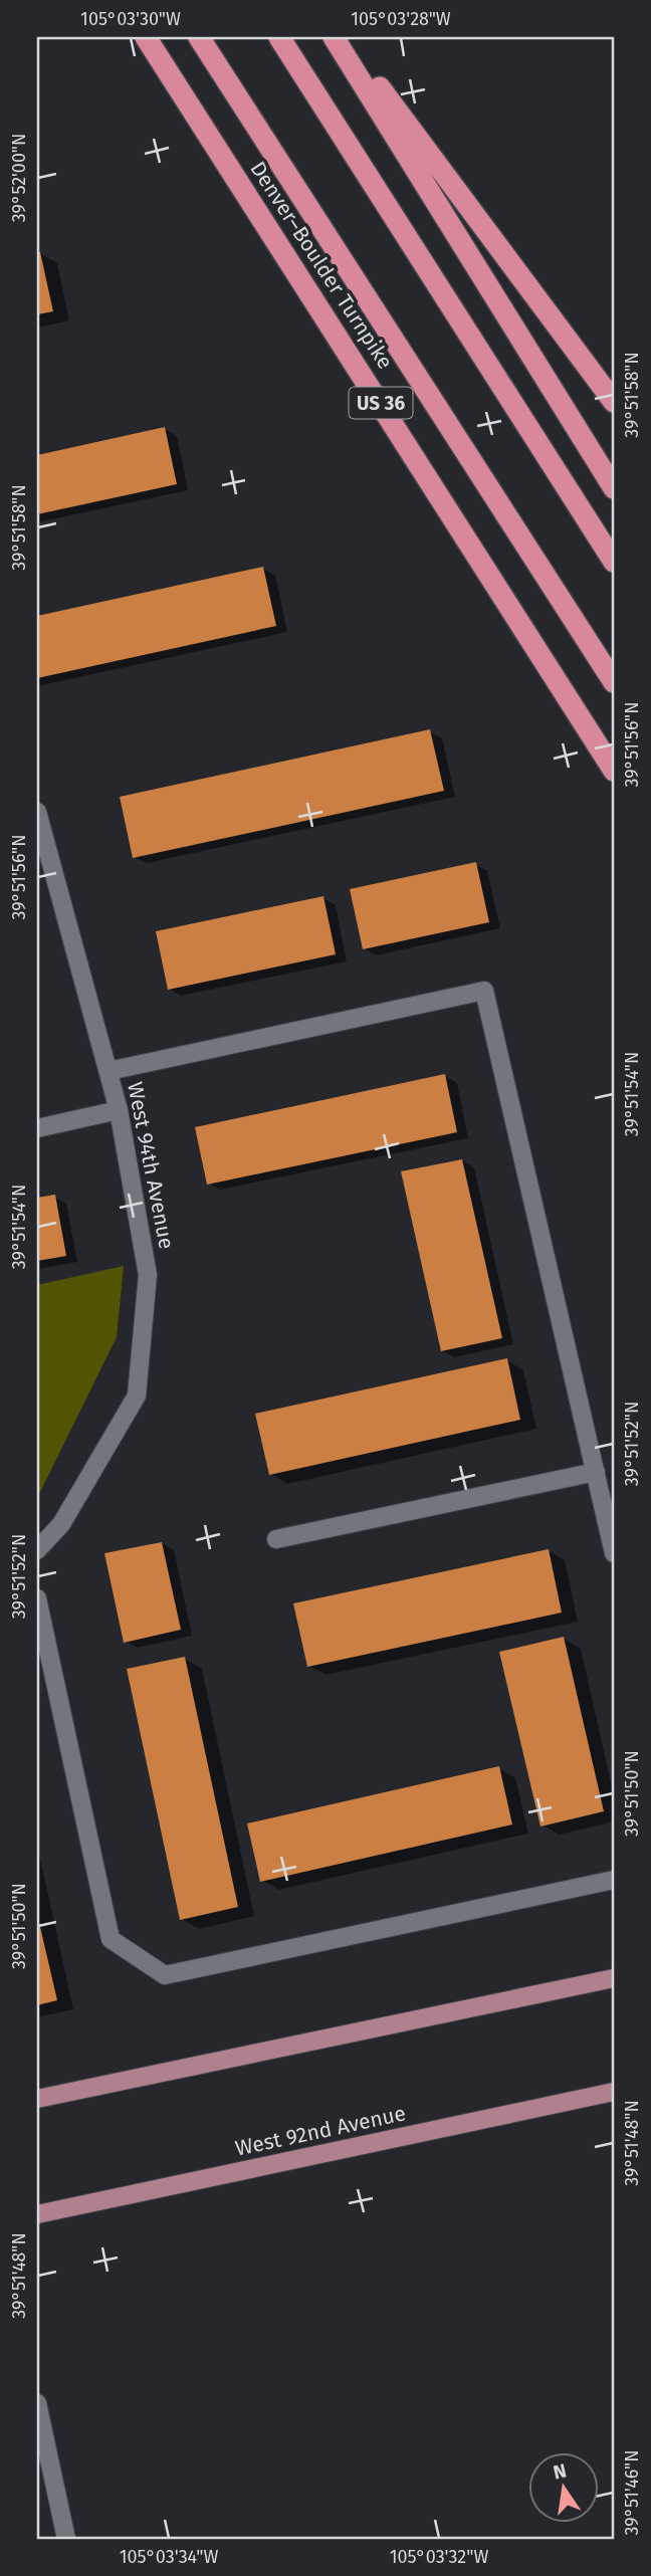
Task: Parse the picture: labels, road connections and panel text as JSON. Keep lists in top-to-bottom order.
{
  "streets": {
    "highway": ["Denver–Boulder Turnpike", "US 36"],
    "main road": ["West 92nd Avenue"],
    "street": ["West 94th Avenue"]
  },
  "north": "top",
  "coordinates": [
    "105°03'30\"W",
    "105°03'28\"W",
    "39°52'00\"N",
    "39°51'58\"N",
    "39°51'56\"N",
    "39°51'54\"N",
    "39°51'52\"N",
    "39°51'50\"N",
    "39°51'48\"N",
    "39°51'46\"N",
    "105°03'34\"W",
    "105°03'32\"W"
  ]
}
